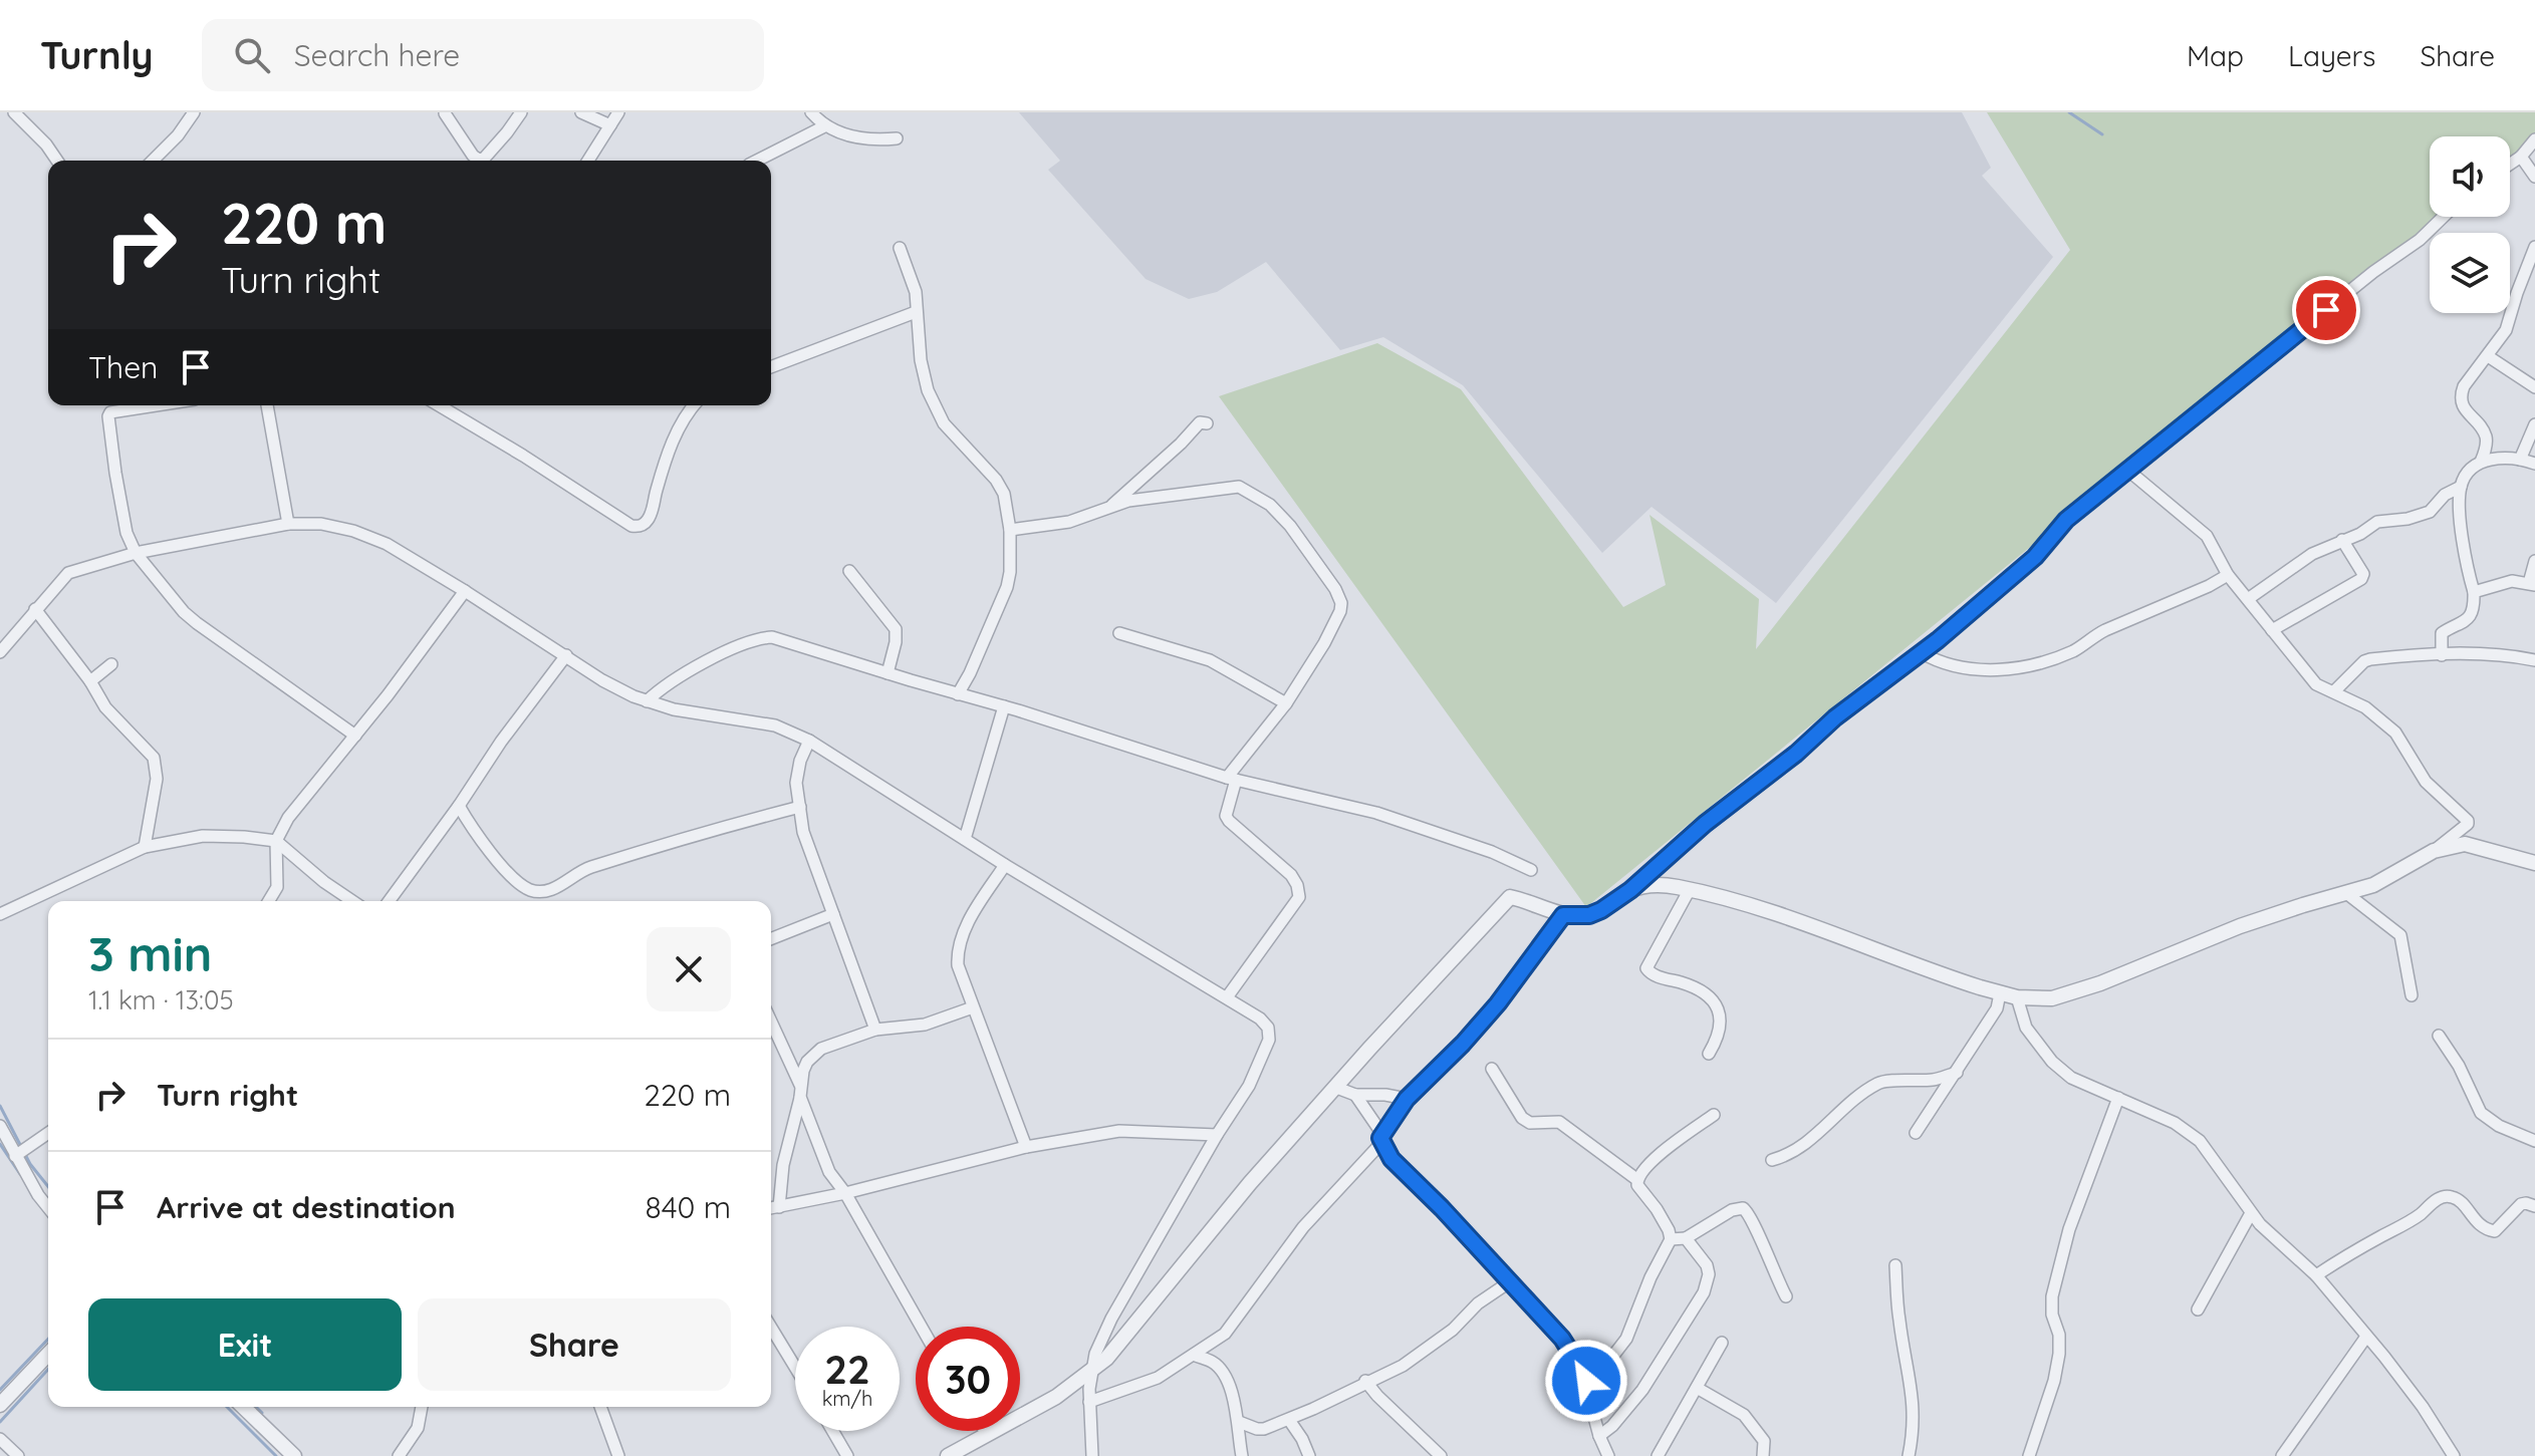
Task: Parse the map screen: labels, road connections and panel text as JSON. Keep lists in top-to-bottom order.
{
  "page": {
    "header": "Turnly",
    "search": "Search here",
    "nav": ["Map", "Layers", "Share"],
    "turn": ["220 m", "Turn right"],
    "then": "Then",
    "heading": ["3 min", "1.1 km · 13:05"],
    "list": [
      {
        "name": "Turn right",
        "value": "220 m"
      },
      {
        "name": "Arrive at destination",
        "value": "840 m"
      }
    ],
    "buttons": ["Exit", "Share"],
    "speed": "22 km/h",
    "limit": "30"
  }
}
